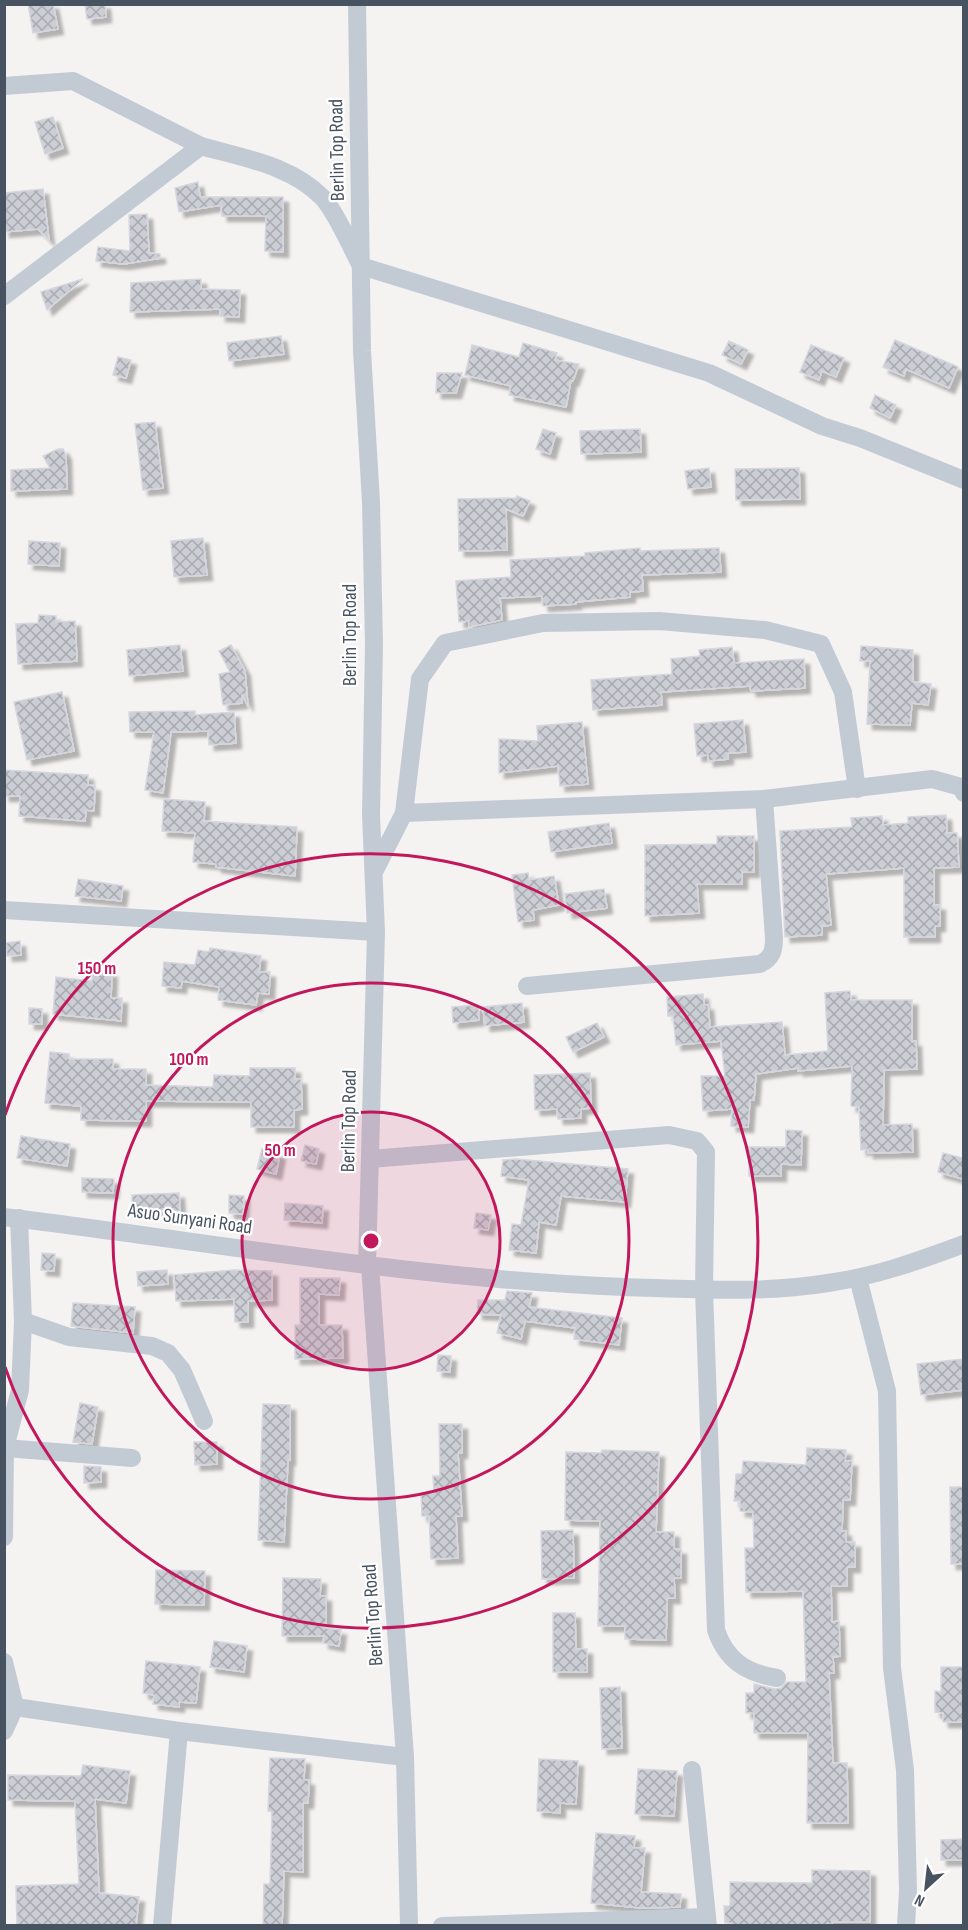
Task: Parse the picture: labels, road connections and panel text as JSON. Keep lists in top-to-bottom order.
{
  "streets": {
    "street": ["Berlin Top Road", "Asuo Sunyani Road"]
  },
  "crossings": [
    ["Berlin Top Road", "Asuo Sunyani Road"]
  ],
  "north": "bottom left",
  "rings": ["150 m", "100 m", "50 m"]
}
